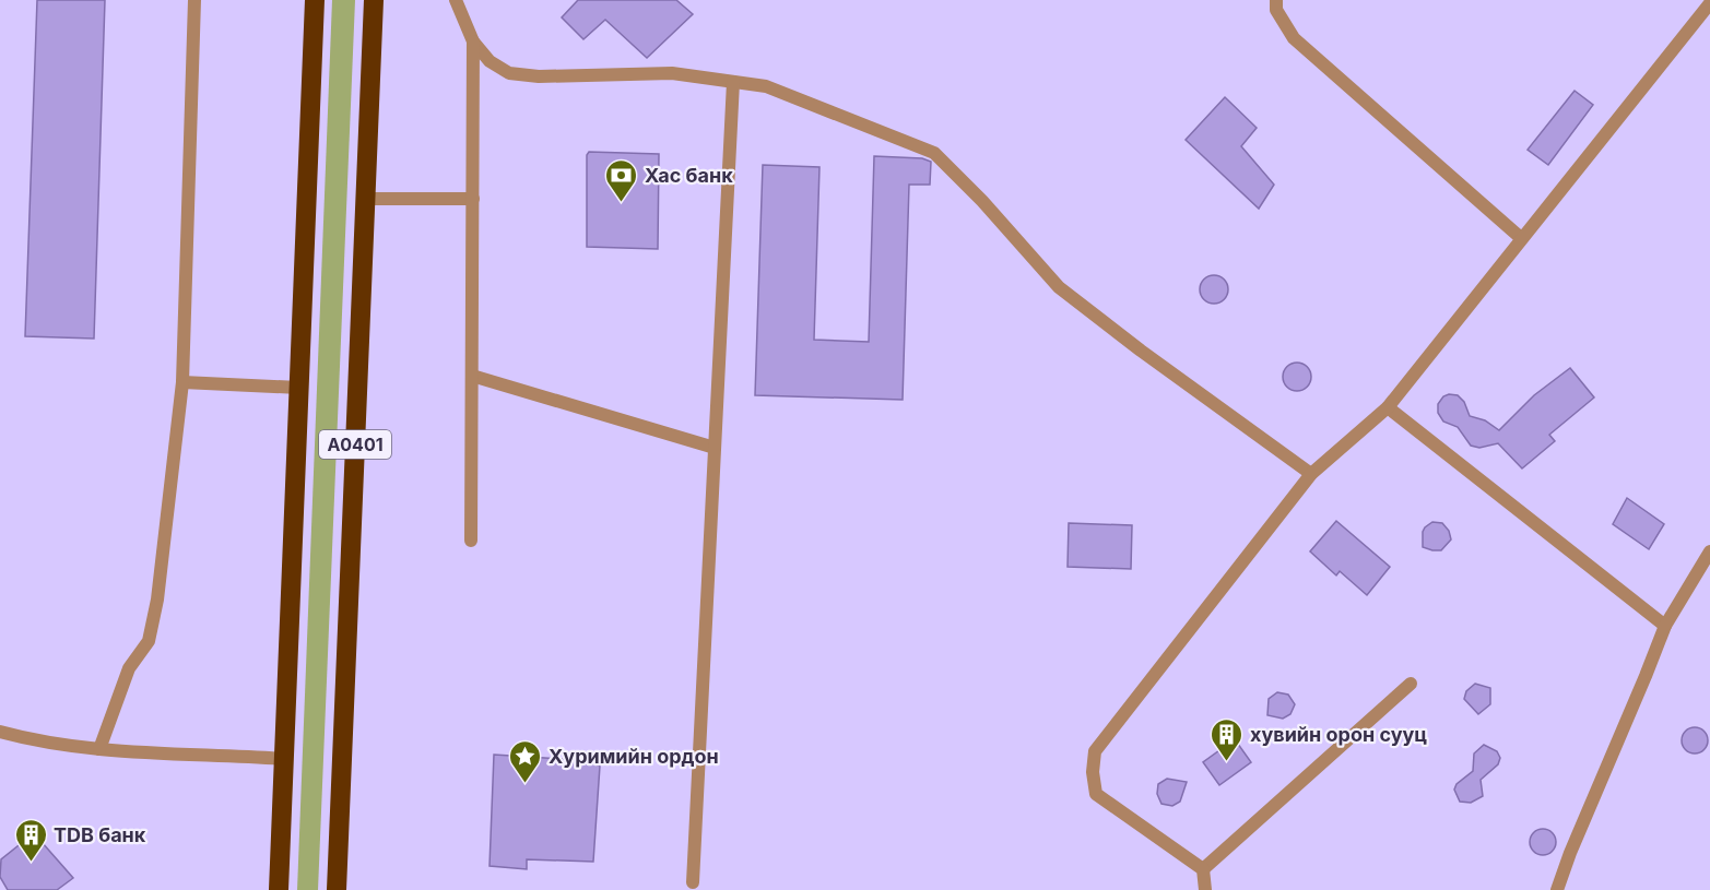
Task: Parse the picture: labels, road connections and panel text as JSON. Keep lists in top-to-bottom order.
{
  "streets": {
    "highway": ["A0401"]
  },
  "places": {
    "bank": ["Хас банк"],
    "building": ["хувийн орон сууц", "TDB банк"],
    "place": ["Хуримийн ордон"]
  }
}
